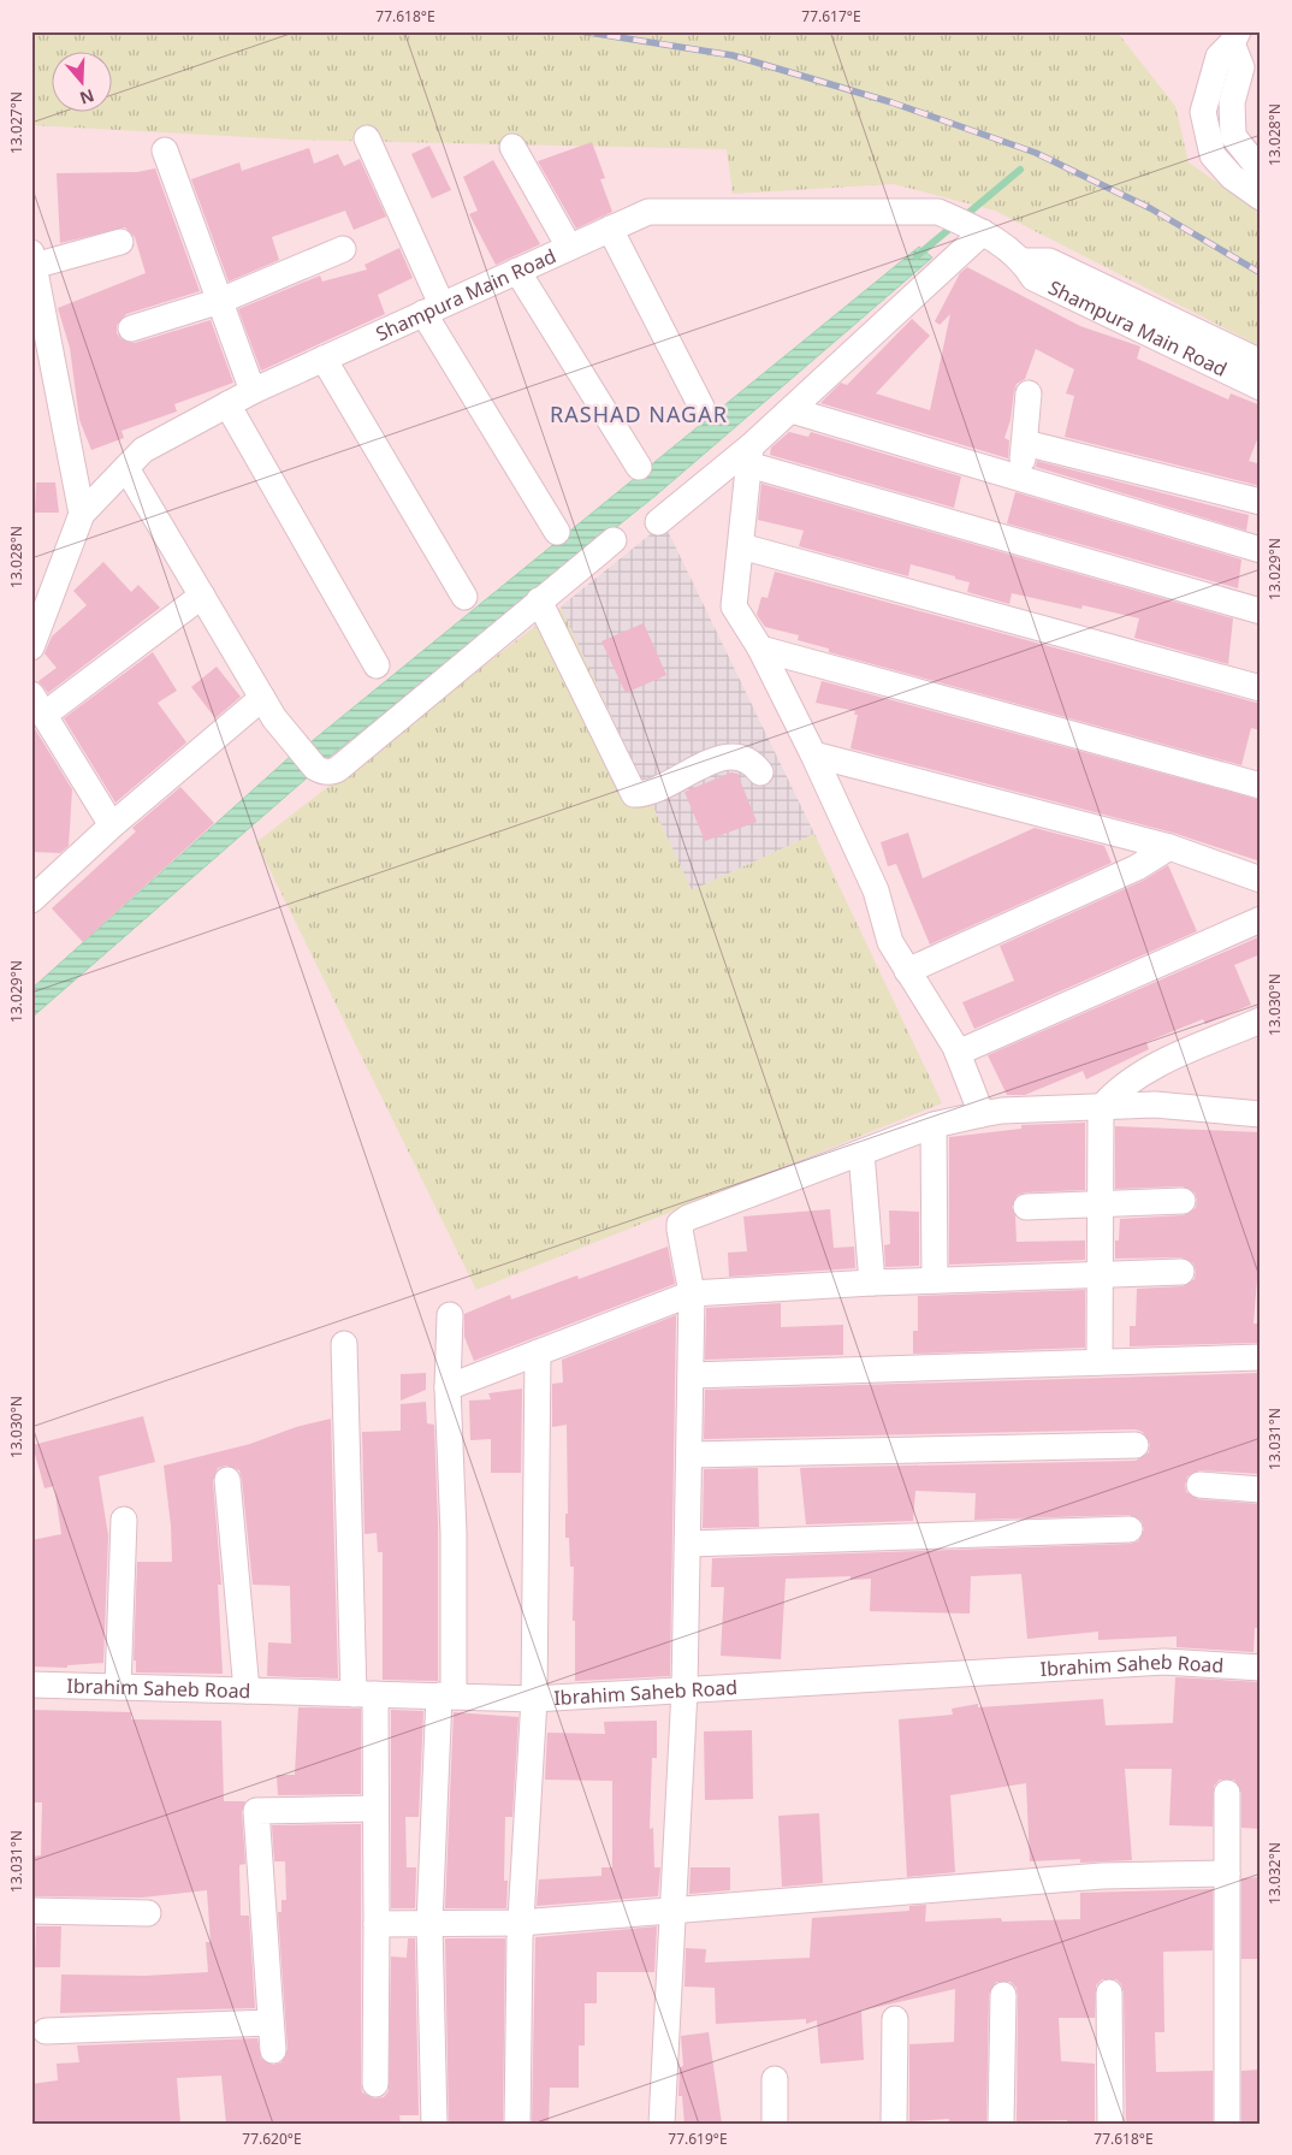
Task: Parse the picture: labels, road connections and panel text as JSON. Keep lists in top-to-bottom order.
{
  "streets": {
    "street": ["Shampura Main Road", "Ibrahim Saheb Road"]
  },
  "districts": ["RASHAD NAGAR"],
  "north": "bottom",
  "coordinates": [
    "77.618°E",
    "77.617°E",
    "13.027°N",
    "13.028°N",
    "13.029°N",
    "13.030°N",
    "13.031°N",
    "13.032°N",
    "77.620°E",
    "77.619°E"
  ]
}
